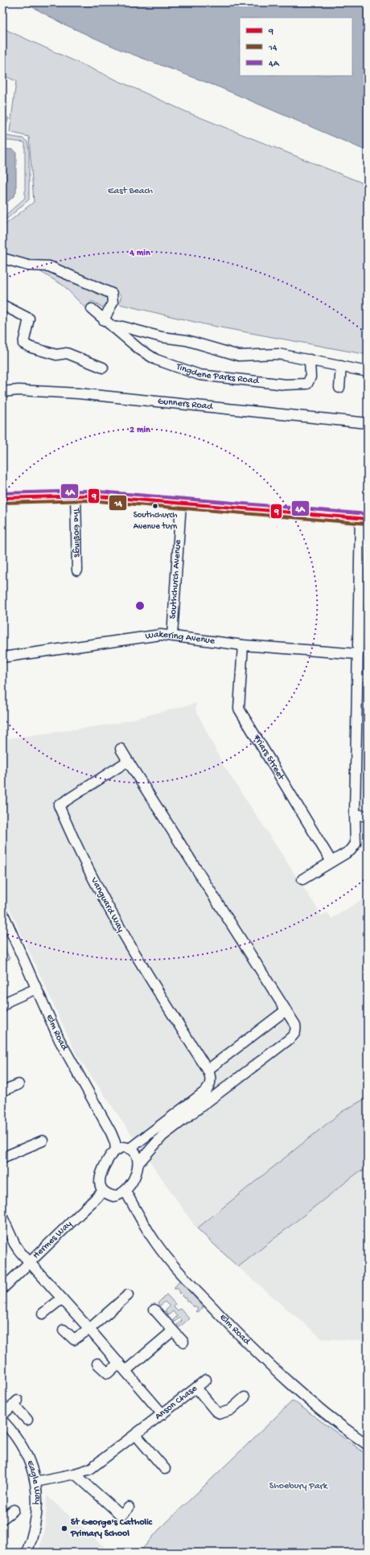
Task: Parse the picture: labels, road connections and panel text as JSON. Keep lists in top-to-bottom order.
{
  "streets": {
    "street": [
      "Tingdene Parks Road",
      "Gunners Road",
      "The Goslings",
      "Southchurch Avenue",
      "Wakering Avenue",
      "Friars Street",
      "Vanguard Way",
      "Elm Road",
      "Hermes Way",
      "Anson Chase",
      "Eagle Way"
    ]
  },
  "crossings": [
    ["Southchurch Avenue", "Wakering Avenue"],
    ["Wakering Avenue", "Friars Street"],
    ["Elm Road", "Hermes Way"],
    ["Anson Chase", "Eagle Way"]
  ],
  "parks": ["East Beach", "Shoebury Park"],
  "places": ["Southchurch Avenue turn", "St George's Catholic Primary School"],
  "lines": ["transit line 4A", "transit line 9", "transit line 14"],
  "legend": ["9", "14", "4A"],
  "rings": ["4 min", "2 min"]
}
